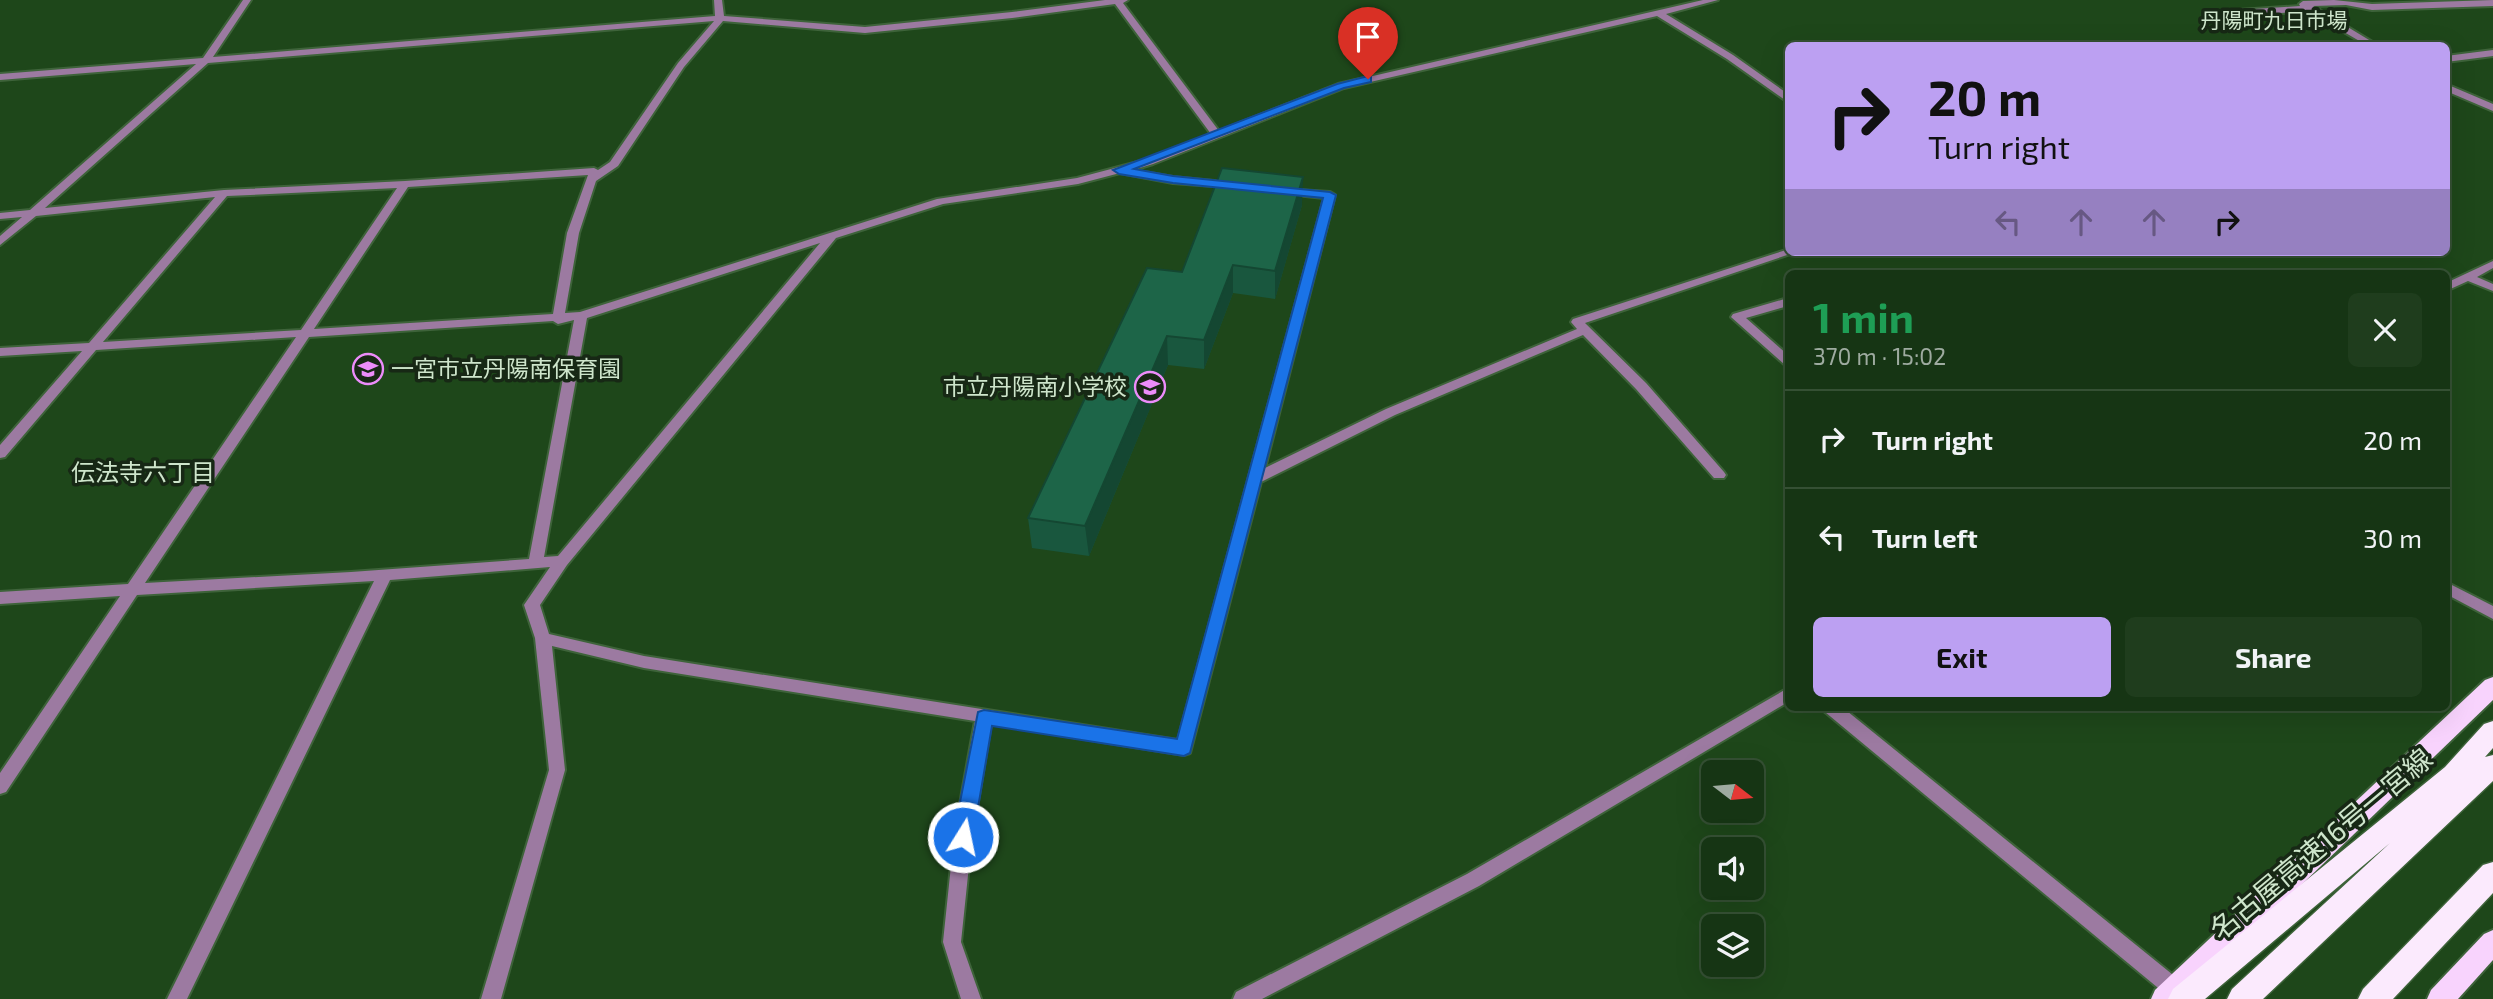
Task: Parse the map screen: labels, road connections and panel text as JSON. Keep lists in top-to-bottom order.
{
  "streets": {
    "highway": ["名古屋高速16号一宮線"]
  },
  "districts": ["丹陽町九日市場", "伝法寺六丁目"],
  "places": {
    "school or university": ["一宮市立丹陽南保育園", "市立丹陽南小学校"]
  },
  "north": "right",
  "page": {
    "turn": ["20 m", "Turn right"],
    "heading": ["1 min", "370 m · 15:02"],
    "list": [
      {
        "name": "Turn right",
        "value": "20 m"
      },
      {
        "name": "Turn left",
        "value": "30 m"
      }
    ],
    "buttons": ["Exit", "Share"]
  }
}
